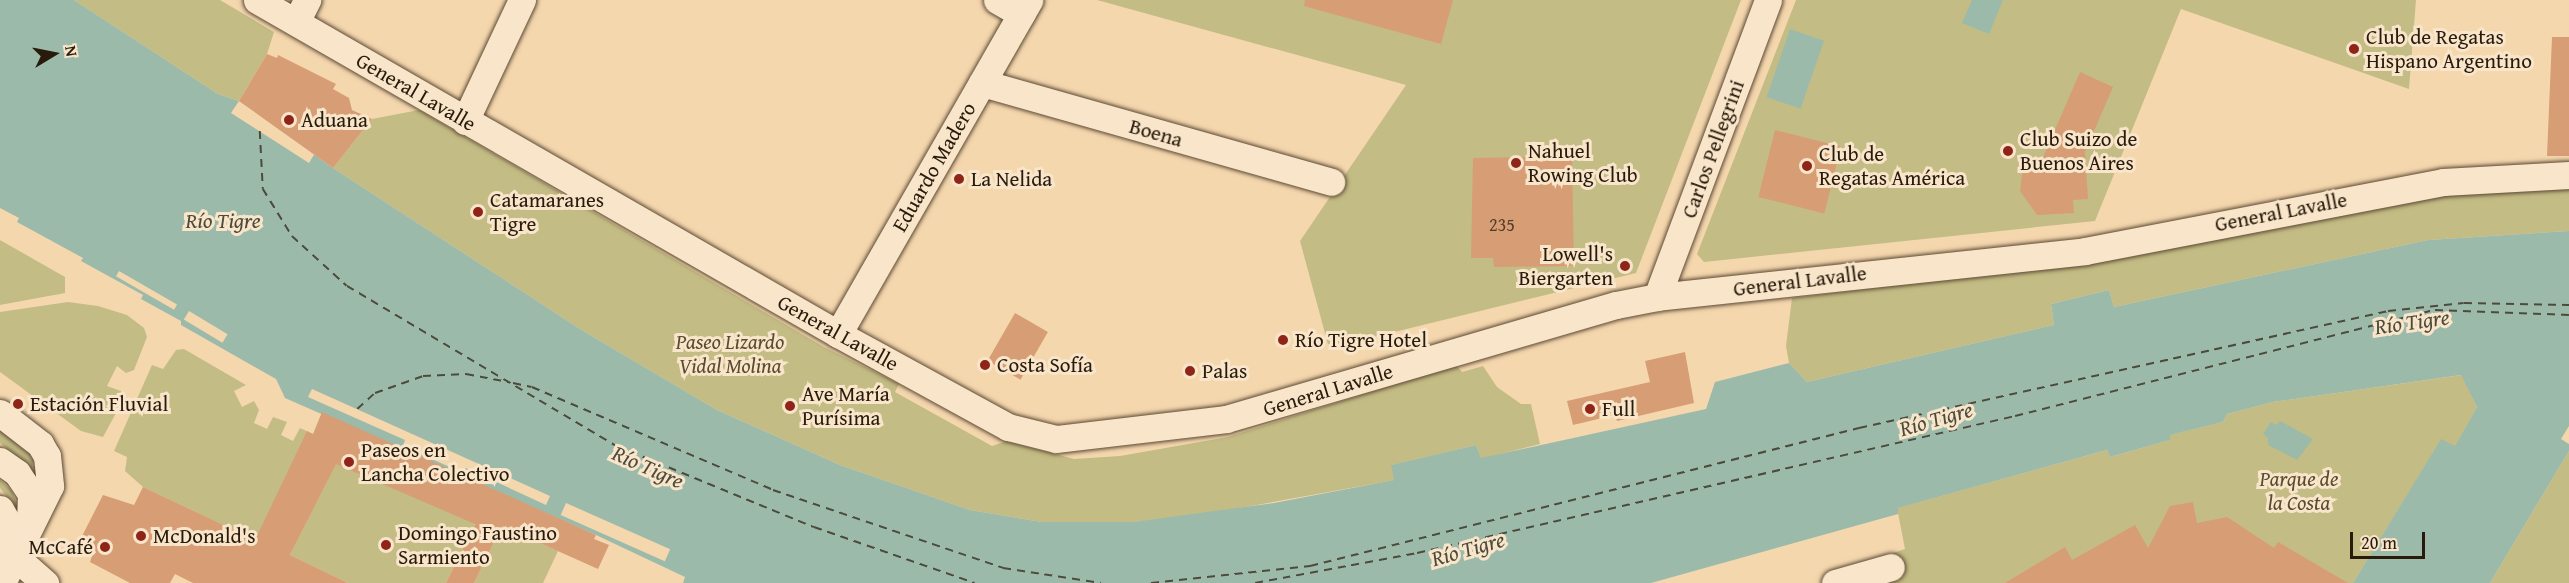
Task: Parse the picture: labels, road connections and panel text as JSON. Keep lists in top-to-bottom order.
{
  "streets": {
    "street": [
      "General Lavalle",
      "Boena",
      "Carlos Pellegrini",
      "Eduardo Madero"
    ]
  },
  "crossings": [
    ["General Lavalle", "Carlos Pellegrini"],
    ["General Lavalle", "Eduardo Madero"],
    ["Boena", "Eduardo Madero"]
  ],
  "water": ["Río Tigre"],
  "parks": ["Paseo Lizardo Vidal Molina", "Parque de la Costa"],
  "places": [
    "Club de Regatas Hispano Argentino",
    "Aduana",
    "Club Suizo de Buenos Aires",
    "Nahuel Rowing Club",
    "Club de Regatas América",
    "La Nelida",
    "Catamaranes Tigre",
    "Lowell's Biergarten",
    "Río Tigre Hotel",
    "Costa Sofía",
    "Palas",
    "Estación Fluvial",
    "Ave María Purísima",
    "Full",
    "Paseos en Lancha Colectivo",
    "McDonald's",
    "Domingo Faustino Sarmiento",
    "McCafé"
  ],
  "house_numbers": ["235"],
  "scale_bar": "20 m",
  "north": "right"
}
